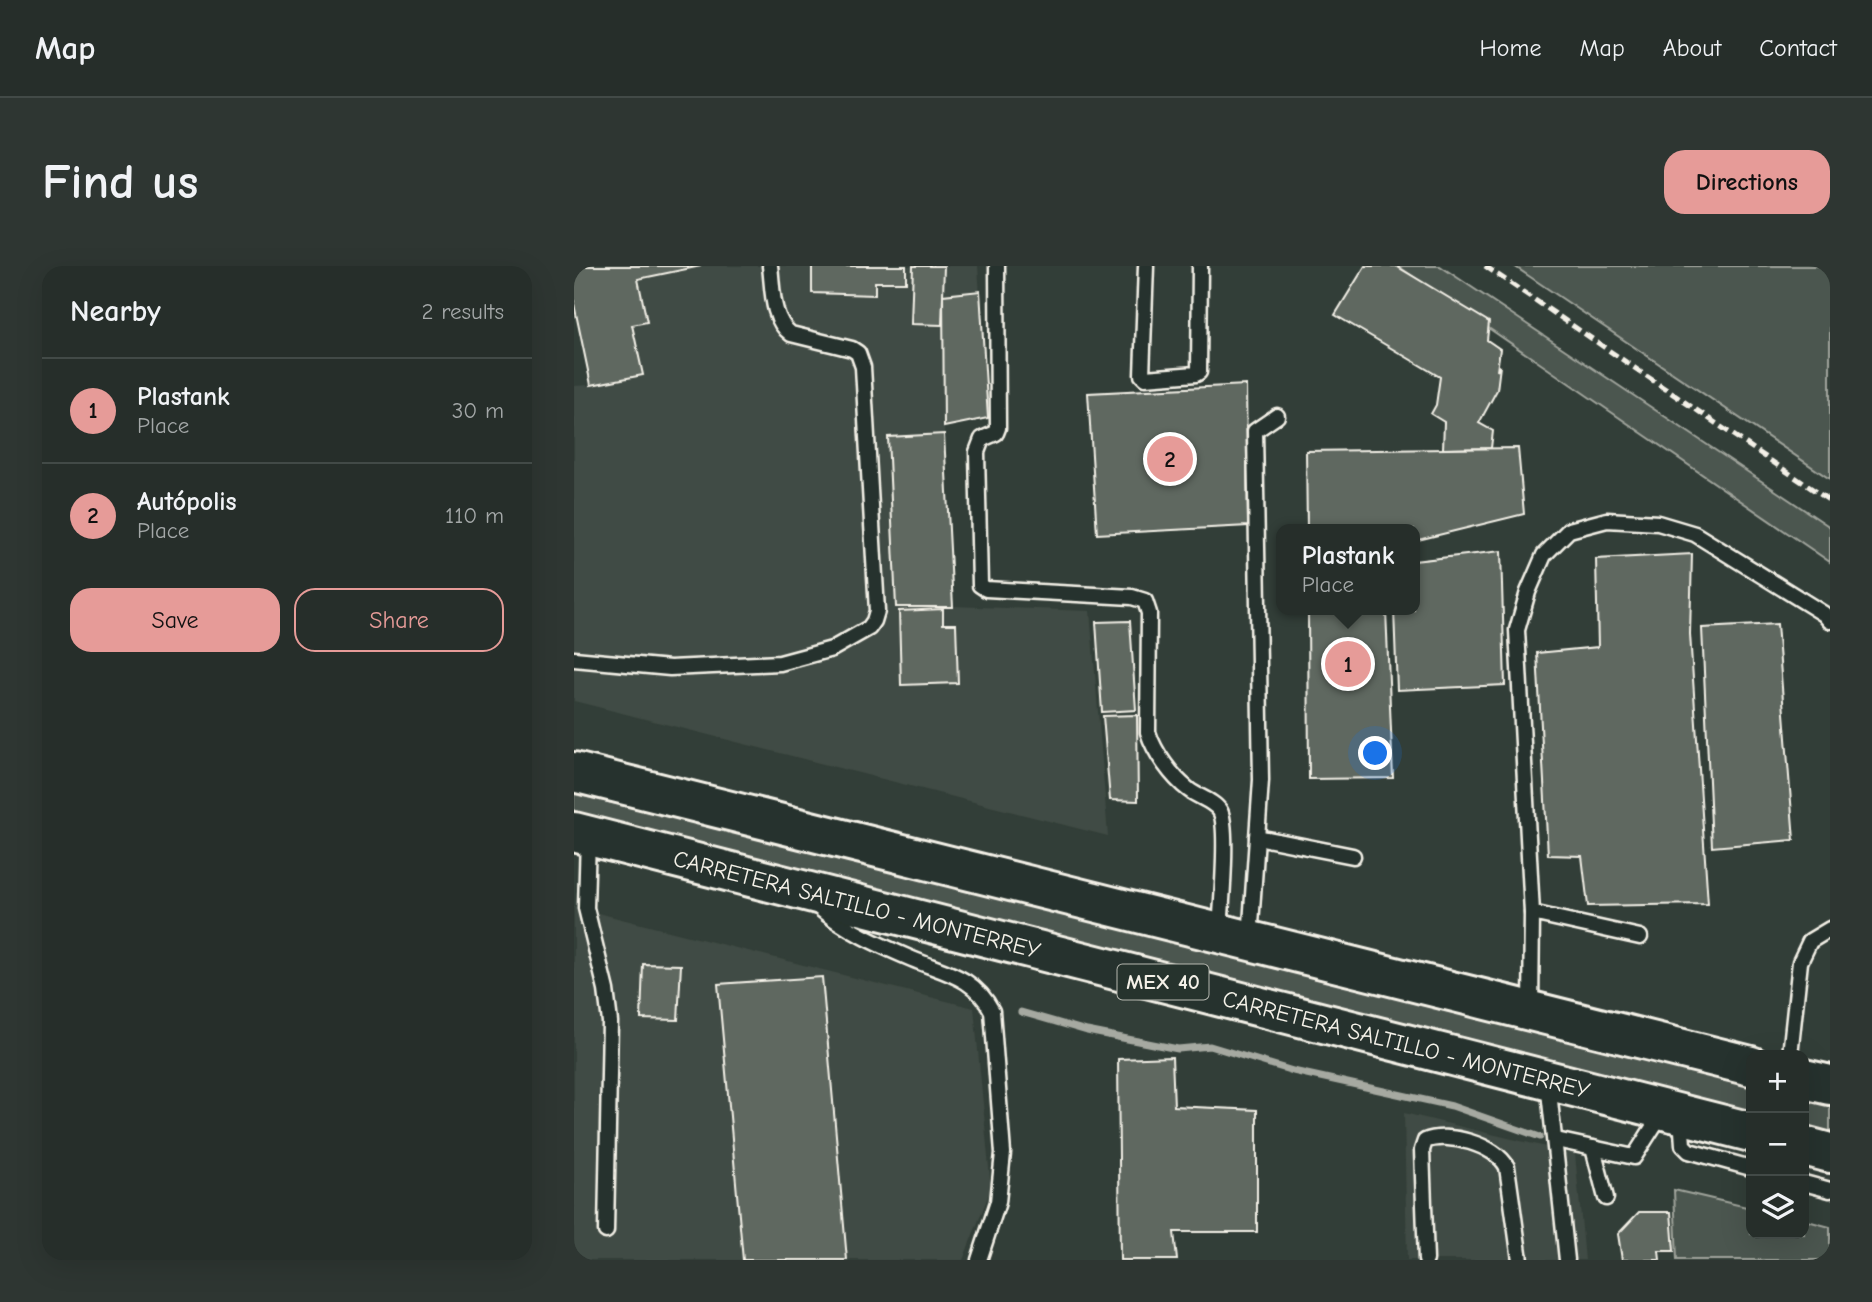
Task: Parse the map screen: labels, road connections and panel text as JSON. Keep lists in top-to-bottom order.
{
  "streets": {
    "main road": ["CARRETERA SALTILLO - MONTERREY", "MEX 40"]
  },
  "page": {
    "header": "Map",
    "nav": [
      "Home",
      "Map",
      "About",
      "Contact"
    ],
    "buttons": [
      "Directions",
      ["Save", "Share"]
    ],
    "title": "Find us",
    "heading": ["Nearby", "2 results"],
    "list": [
      {
        "mark": "1",
        "name": "Plastank",
        "note": "Place",
        "value": "30 m"
      },
      {
        "mark": "2",
        "name": "Autópolis",
        "note": "Place",
        "value": "110 m"
      }
    ],
    "pins": ["2", "1"],
    "popup": ["Plastank", "Place"],
    "map_buttons": ["+", "−"]
  }
}
